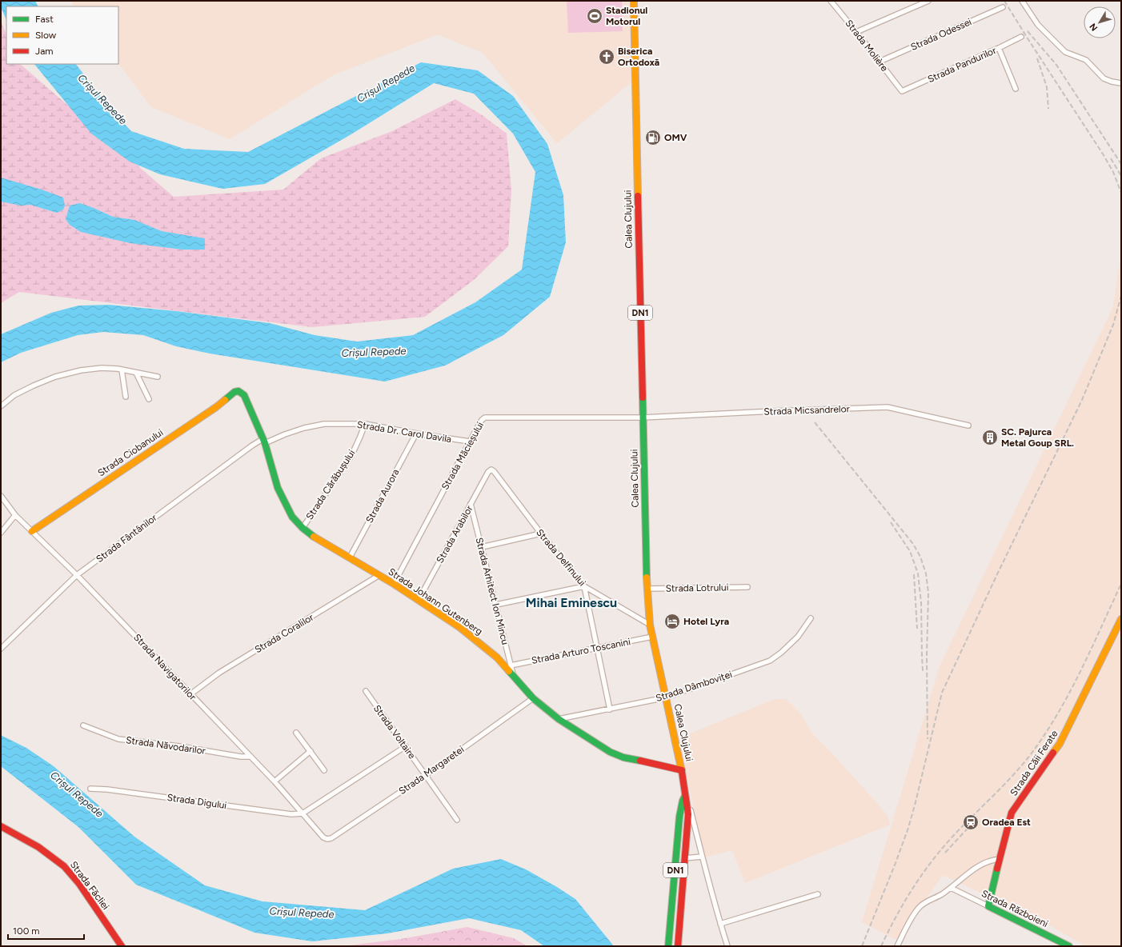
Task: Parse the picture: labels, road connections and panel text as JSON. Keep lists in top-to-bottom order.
{
  "streets": {
    "street": [
      "Strada Odessei",
      "Strada Molière",
      "Strada Pandurilor",
      "Calea Clujului",
      "DN1",
      "Strada Micsandrelor",
      "Strada Dr. Carol Davila",
      "Strada Ciobanului",
      "Strada Măcieșului",
      "Strada Cărăbușului",
      "Strada Aurora",
      "Strada Arabilor",
      "Strada Fântânilor",
      "Strada Delfinului",
      "Strada Lotrului",
      "Strada Arhitect Ion Mincu",
      "Strada Johann Gutenberg",
      "Strada Coralilor",
      "Strada Arturo Toscanini",
      "Strada Navigatorilor",
      "Strada Dâmboviței",
      "Strada Voltaire",
      "Strada Năvodarilor",
      "Strada Căii Ferate",
      "Strada Margaretei",
      "Strada Digului",
      "Strada Făcliei",
      "Strada Războieni"
    ]
  },
  "crossings": [
    ["Strada Odessei", "Strada Molière"],
    ["Strada Molière", "Strada Pandurilor"],
    ["Calea Clujului", "DN1"],
    ["Calea Clujului", "Strada Micsandrelor"],
    ["Calea Clujului", "Strada Măcieșului"],
    ["Calea Clujului", "Strada Delfinului"],
    ["Calea Clujului", "Strada Lotrului"],
    ["Calea Clujului", "Strada Johann Gutenberg"],
    ["Calea Clujului", "Strada Arturo Toscanini"],
    ["Calea Clujului", "Strada Dâmboviței"],
    ["Strada Micsandrelor", "Strada Măcieșului"],
    ["Strada Dr. Carol Davila", "Strada Măcieșului"],
    ["Strada Dr. Carol Davila", "Strada Cărăbușului"],
    ["Strada Dr. Carol Davila", "Strada Aurora"],
    ["Strada Dr. Carol Davila", "Strada Fântânilor"],
    ["Strada Dr. Carol Davila", "Strada Johann Gutenberg"],
    ["Strada Ciobanului", "Strada Johann Gutenberg"],
    ["Strada Ciobanului", "Strada Navigatorilor"],
    ["Strada Măcieșului", "Strada Johann Gutenberg"],
    ["Strada Cărăbușului", "Strada Johann Gutenberg"],
    ["Strada Aurora", "Strada Johann Gutenberg"],
    ["Strada Arabilor", "Strada Delfinului"],
    ["Strada Arabilor", "Strada Arhitect Ion Mincu"],
    ["Strada Arabilor", "Strada Johann Gutenberg"],
    ["Strada Fântânilor", "Strada Johann Gutenberg"],
    ["Strada Fântânilor", "Strada Navigatorilor"],
    ["Strada Arhitect Ion Mincu", "Strada Johann Gutenberg"],
    ["Strada Arhitect Ion Mincu", "Strada Arturo Toscanini"],
    ["Strada Johann Gutenberg", "Strada Coralilor"],
    ["Strada Johann Gutenberg", "Strada Dâmboviței"],
    ["Strada Johann Gutenberg", "Strada Margaretei"],
    ["Strada Coralilor", "Strada Navigatorilor"],
    ["Strada Navigatorilor", "Strada Năvodarilor"],
    ["Strada Navigatorilor", "Strada Margaretei"],
    ["Strada Navigatorilor", "Strada Digului"],
    ["Strada Voltaire", "Strada Margaretei"],
    ["Strada Căii Ferate", "Strada Războieni"]
  ],
  "districts": ["Mihai Eminescu"],
  "water": ["Crișul Repede"],
  "places": {
    "sports": ["Stadionul Motorul"],
    "church": ["Biserica Ortodoxă"],
    "fuel station": ["OMV"],
    "building": ["SC. Pajurca Metal Goup SRL."],
    "hotel": ["Hotel Lyra"],
    "station": ["Oradea Est"]
  },
  "legend": ["Fast", "Slow", "Jam"],
  "scale_bar": "100 m",
  "north": "bottom left"
}
